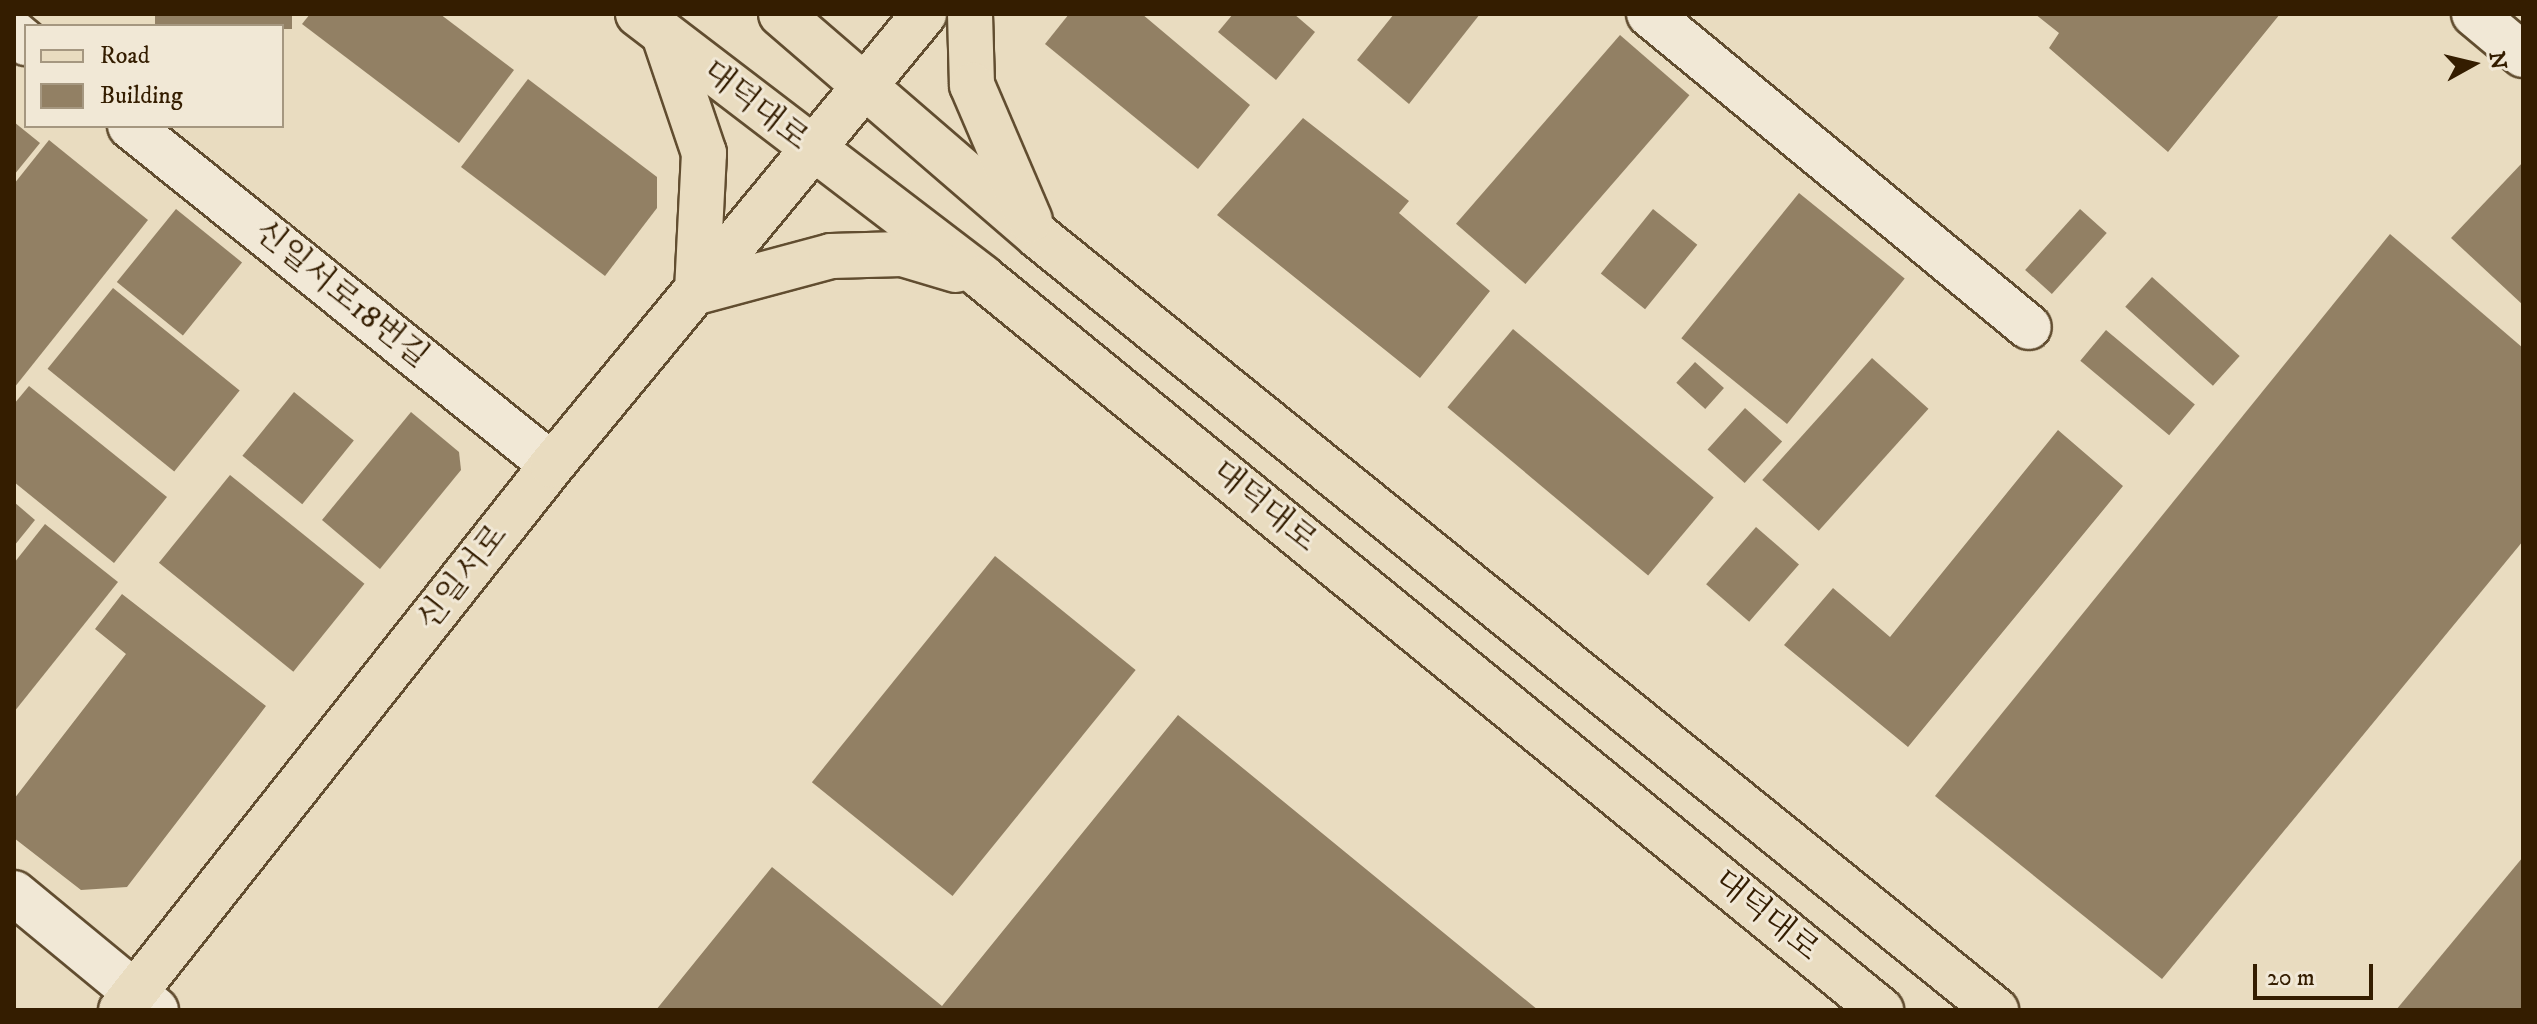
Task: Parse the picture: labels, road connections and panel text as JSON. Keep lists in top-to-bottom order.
{
  "streets": {
    "main road": ["대덕대로", "신일서로"],
    "street": ["신일서로18번길"]
  },
  "crossings": [
    ["대덕대로", "신일서로"],
    ["신일서로18번길", "신일서로"]
  ],
  "legend": ["Road", "Building"],
  "scale_bar": "20 m",
  "north": "right"
}
